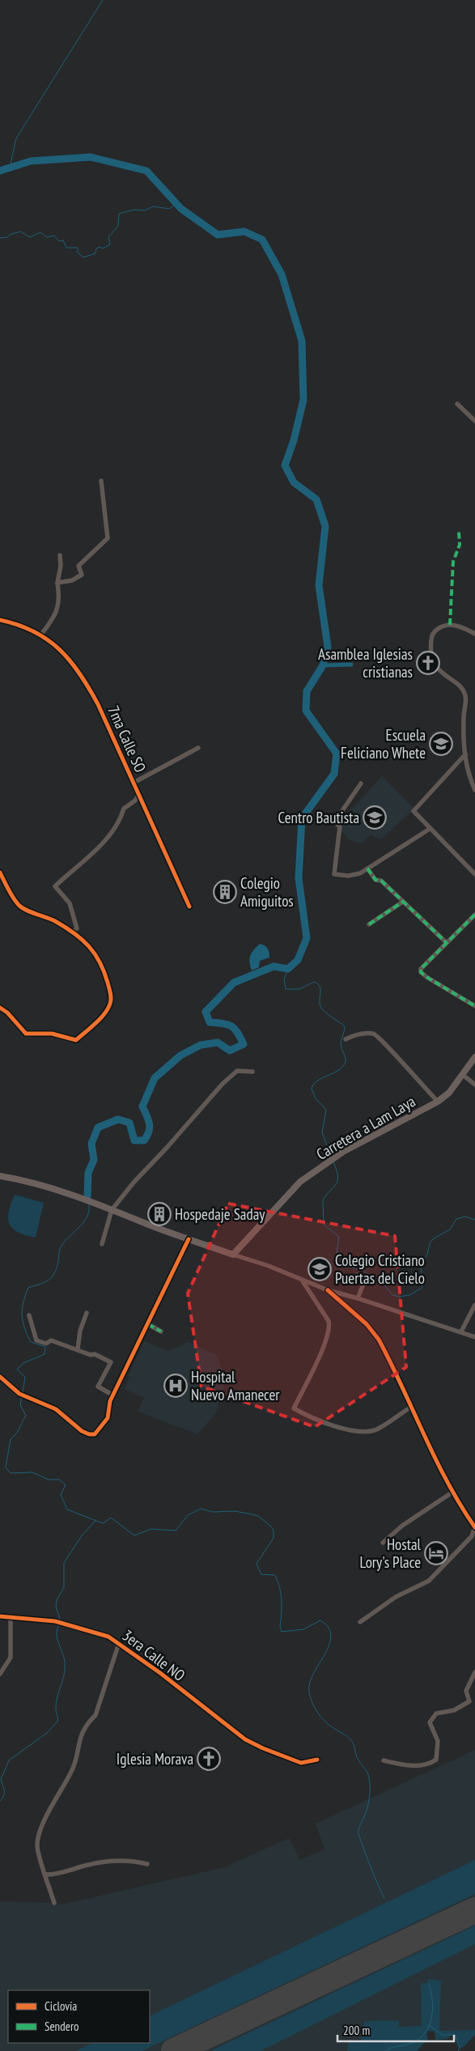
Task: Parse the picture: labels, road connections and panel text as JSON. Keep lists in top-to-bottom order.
{
  "streets": {
    "main road": ["Carretera a Lam Laya"],
    "street": ["7ma Calle SO", "3era Calle NO"]
  },
  "places": {
    "church": ["Asamblea Iglesias cristianas", "Iglesia Morava"],
    "school or university": ["Escuela Feliciano Whete", "Centro Bautista", "Colegio Cristiano Puertas del Cielo"],
    "building": ["Colegio Amiguitos", "Hospedaje Saday"],
    "hospital": ["Hospital Nuevo Amanecer"],
    "hotel": ["Hostal Lory's Place"]
  },
  "legend": ["Ciclovía", "Sendero"],
  "scale_bar": "200 m"
}
